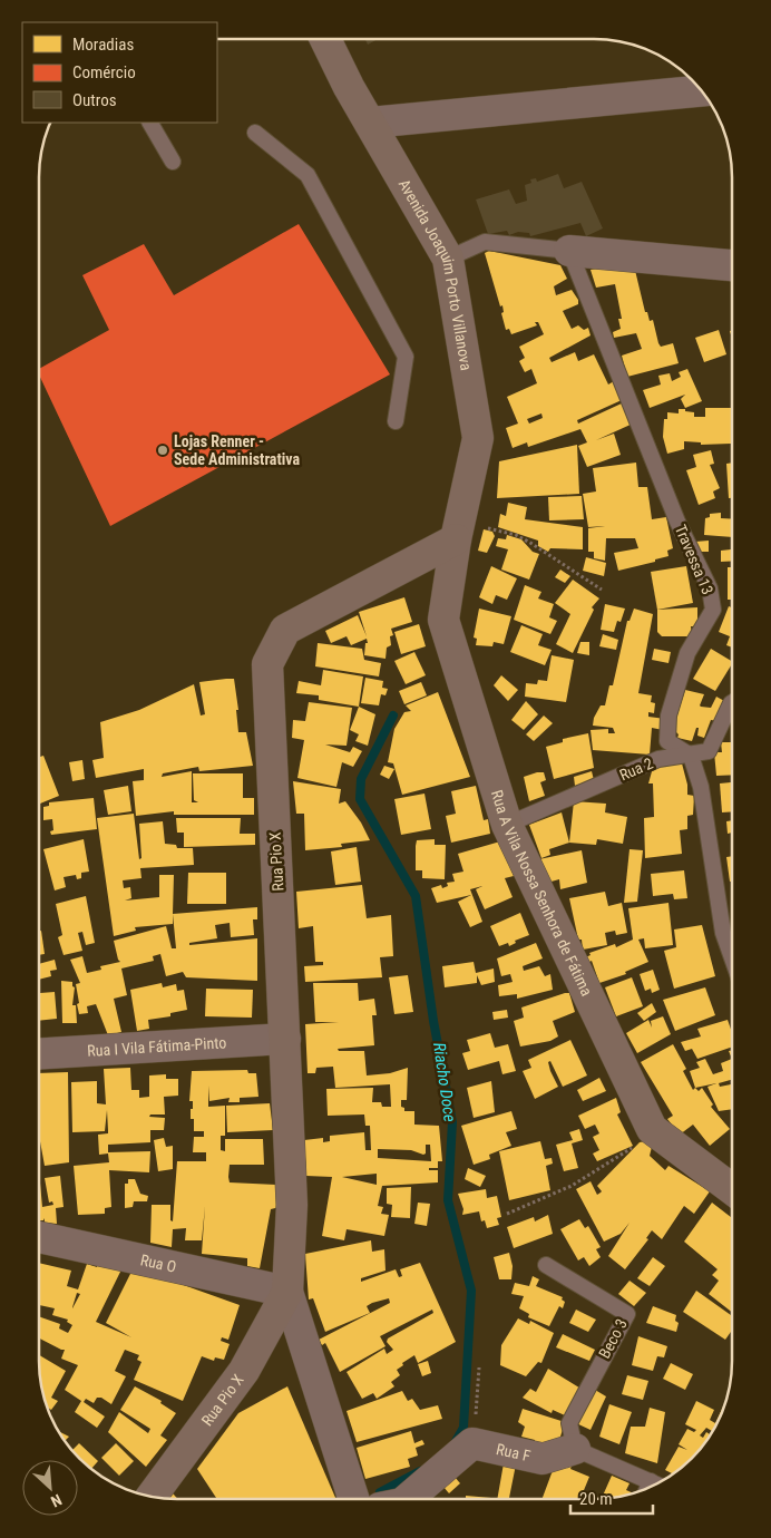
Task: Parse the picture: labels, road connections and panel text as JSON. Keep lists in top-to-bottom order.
{
  "streets": {
    "street": [
      "Avenida Joaquim Porto Villanova",
      "Rua Pio X",
      "Rua A Vila Nossa Senhora de Fátima",
      "Rua I Vila Fátima-Pinto",
      "Rua O",
      "Rua F"
    ],
    "lane": ["Travessa 13", "Rua 2", "Beco 3"]
  },
  "crossings": [
    ["Avenida Joaquim Porto Villanova", "Rua Pio X"],
    ["Avenida Joaquim Porto Villanova", "Rua A Vila Nossa Senhora de Fátima"],
    ["Travessa 13", "Rua 2"],
    ["Rua 2", "Rua A Vila Nossa Senhora de Fátima"],
    ["Rua Pio X", "Rua A Vila Nossa Senhora de Fátima"],
    ["Rua Pio X", "Rua I Vila Fátima-Pinto"],
    ["Rua Pio X", "Rua O"],
    ["Beco 3", "Rua F"]
  ],
  "water": ["Riacho Doce"],
  "places": ["Lojas Renner - Sede Administrativa"],
  "legend": ["Moradias", "Comércio", "Outros"],
  "scale_bar": "20 m",
  "north": "bottom right"
}
